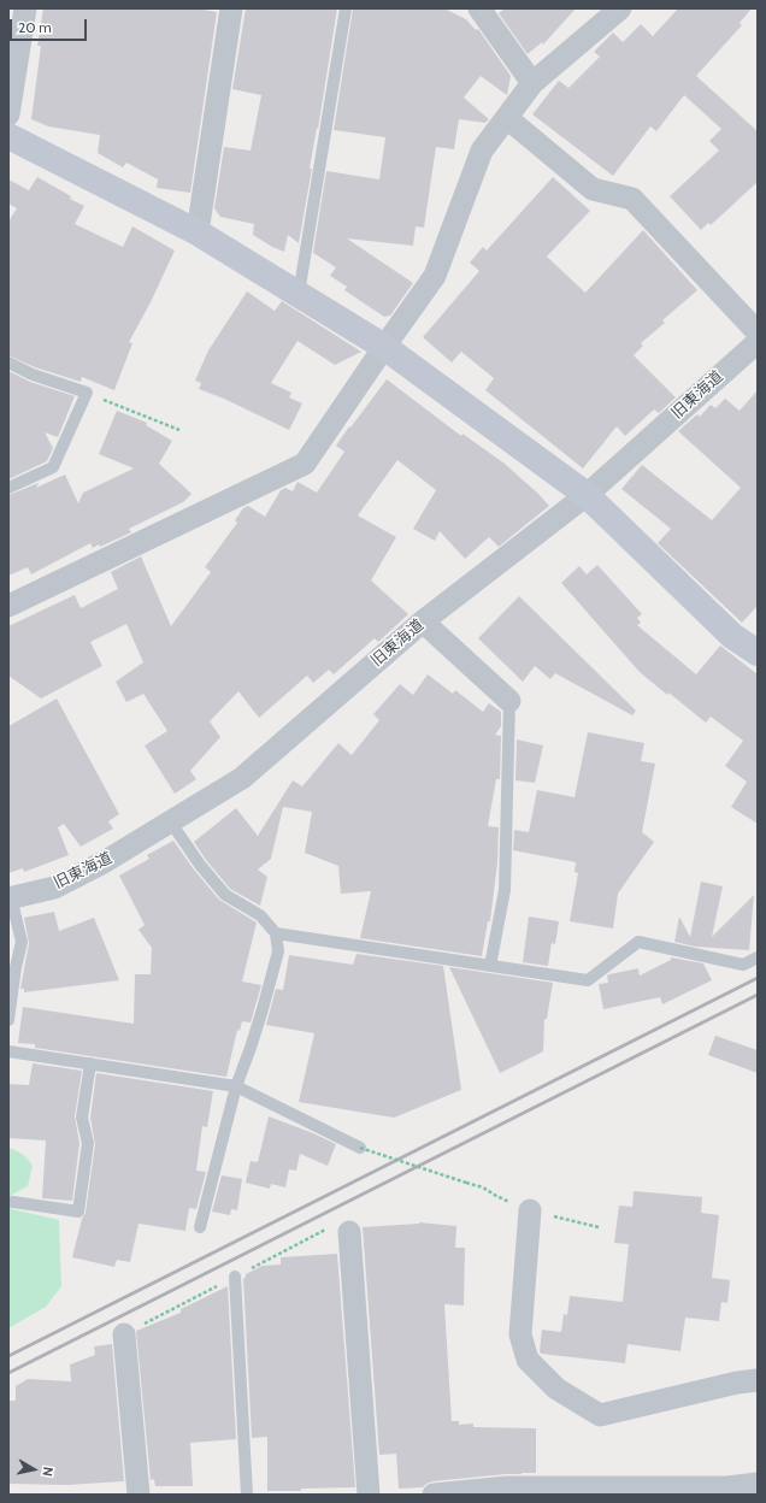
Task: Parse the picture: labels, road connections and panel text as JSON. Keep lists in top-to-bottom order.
{
  "streets": {
    "street": ["旧東海道"]
  },
  "scale_bar": "20 m",
  "north": "right"
}
